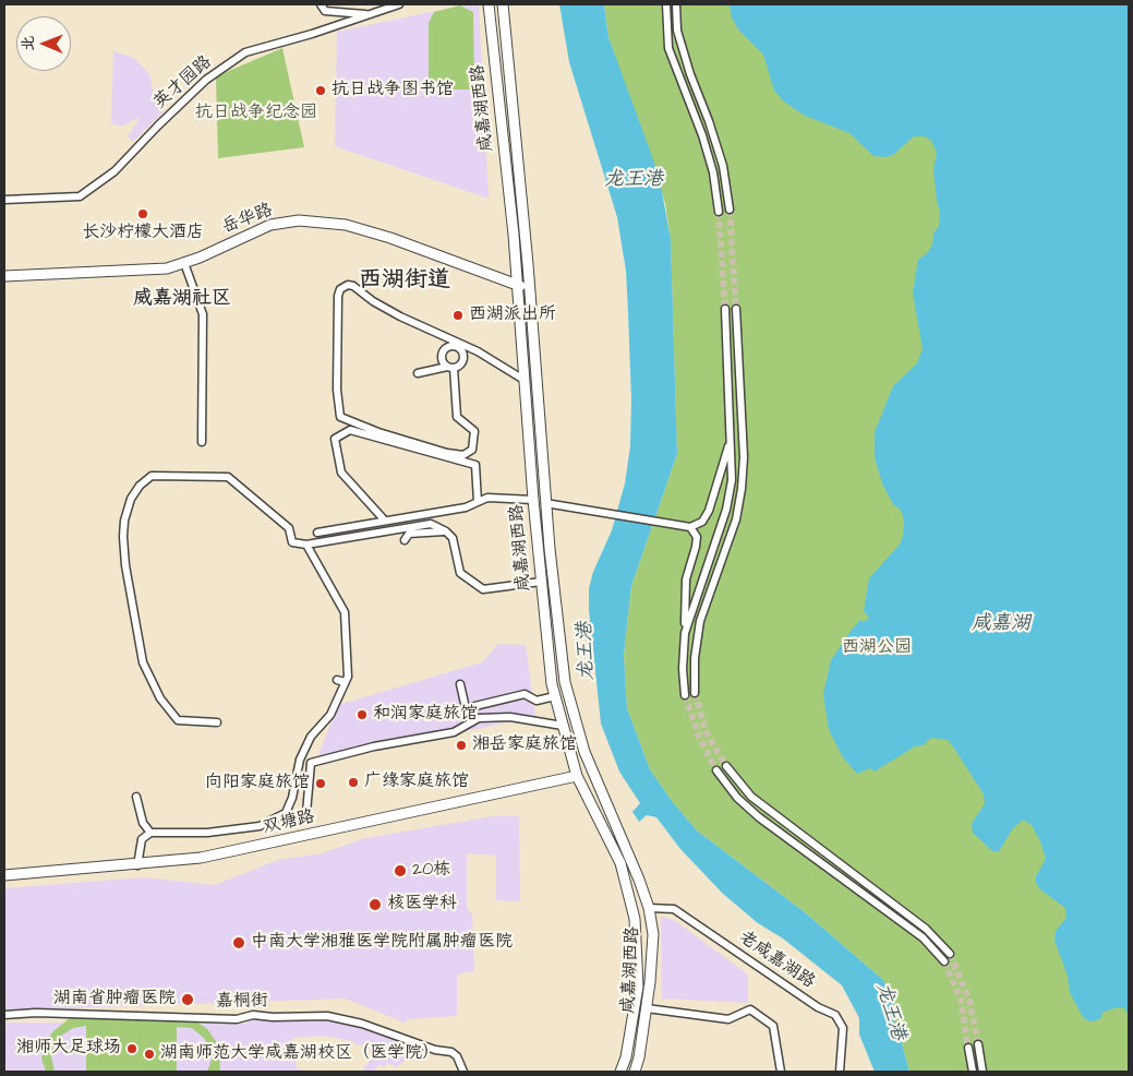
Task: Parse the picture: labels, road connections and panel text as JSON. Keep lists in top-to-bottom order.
{
  "streets": {
    "main road": ["咸嘉湖西路", "岳华路", "双塘路"],
    "street": ["英才园路", "老咸嘉湖路", "嘉桐街"]
  },
  "crossings": [
    ["咸嘉湖西路", "岳华路"],
    ["咸嘉湖西路", "双塘路"],
    ["咸嘉湖西路", "老咸嘉湖路"]
  ],
  "districts": ["西湖街道", "威嘉湖社区"],
  "water": ["龙王港", "咸嘉湖"],
  "parks": ["抗日战争纪念园", "西湖公园"],
  "places": [
    "抗日战争图书馆",
    "长沙柠檬大酒店",
    "西湖派出所",
    "和润家庭旅馆",
    "湘岳家庭旅馆",
    "广缘家庭旅馆",
    "向阳家庭旅馆",
    "20栋",
    "核医学科",
    "中南大学湘雅医学院附属肿瘤医院",
    "湖南省肿瘤医院",
    "湘师大足球场",
    "湖南师范大学咸嘉湖校区（医学院）"
  ],
  "north": "left"
}
